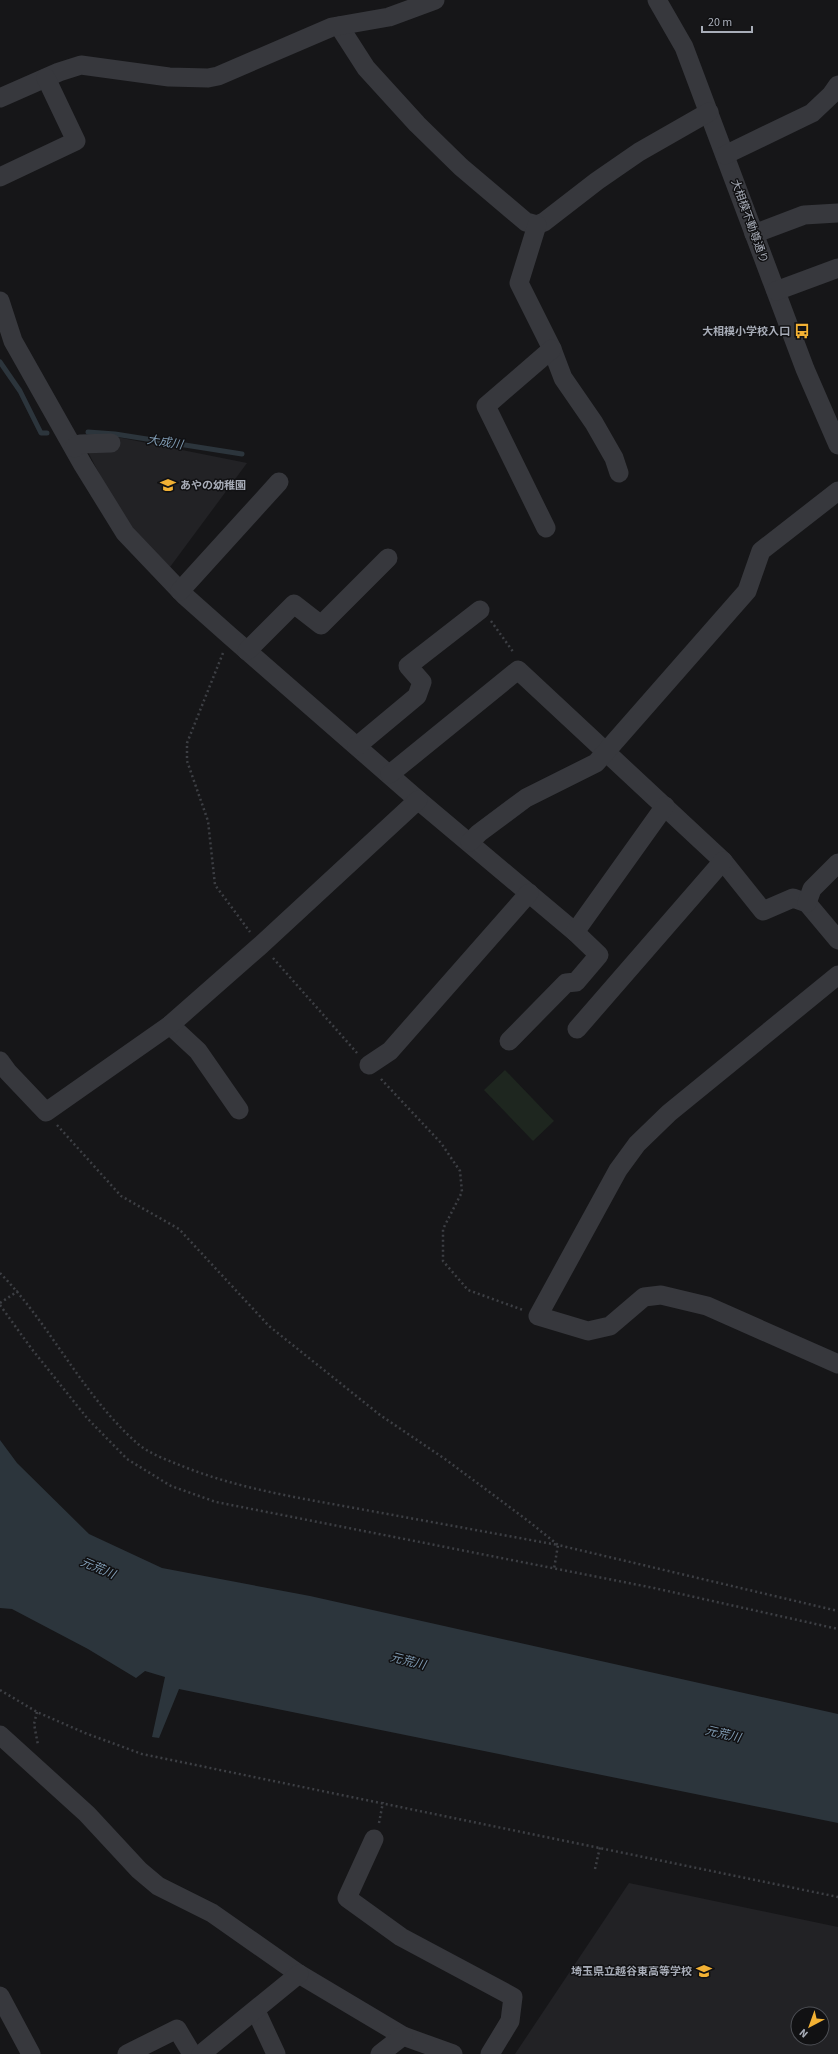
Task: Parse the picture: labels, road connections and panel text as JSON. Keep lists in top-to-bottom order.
{
  "streets": {
    "street": ["大相模不動尊通り"]
  },
  "water": ["大成川", "元荒川"],
  "places": {
    "bus stop": ["大相模小学校入口"],
    "school or university": ["あやの幼稚園", "埼玉県立越谷東高等学校"]
  },
  "scale_bar": "20 m",
  "north": "bottom left"
}
